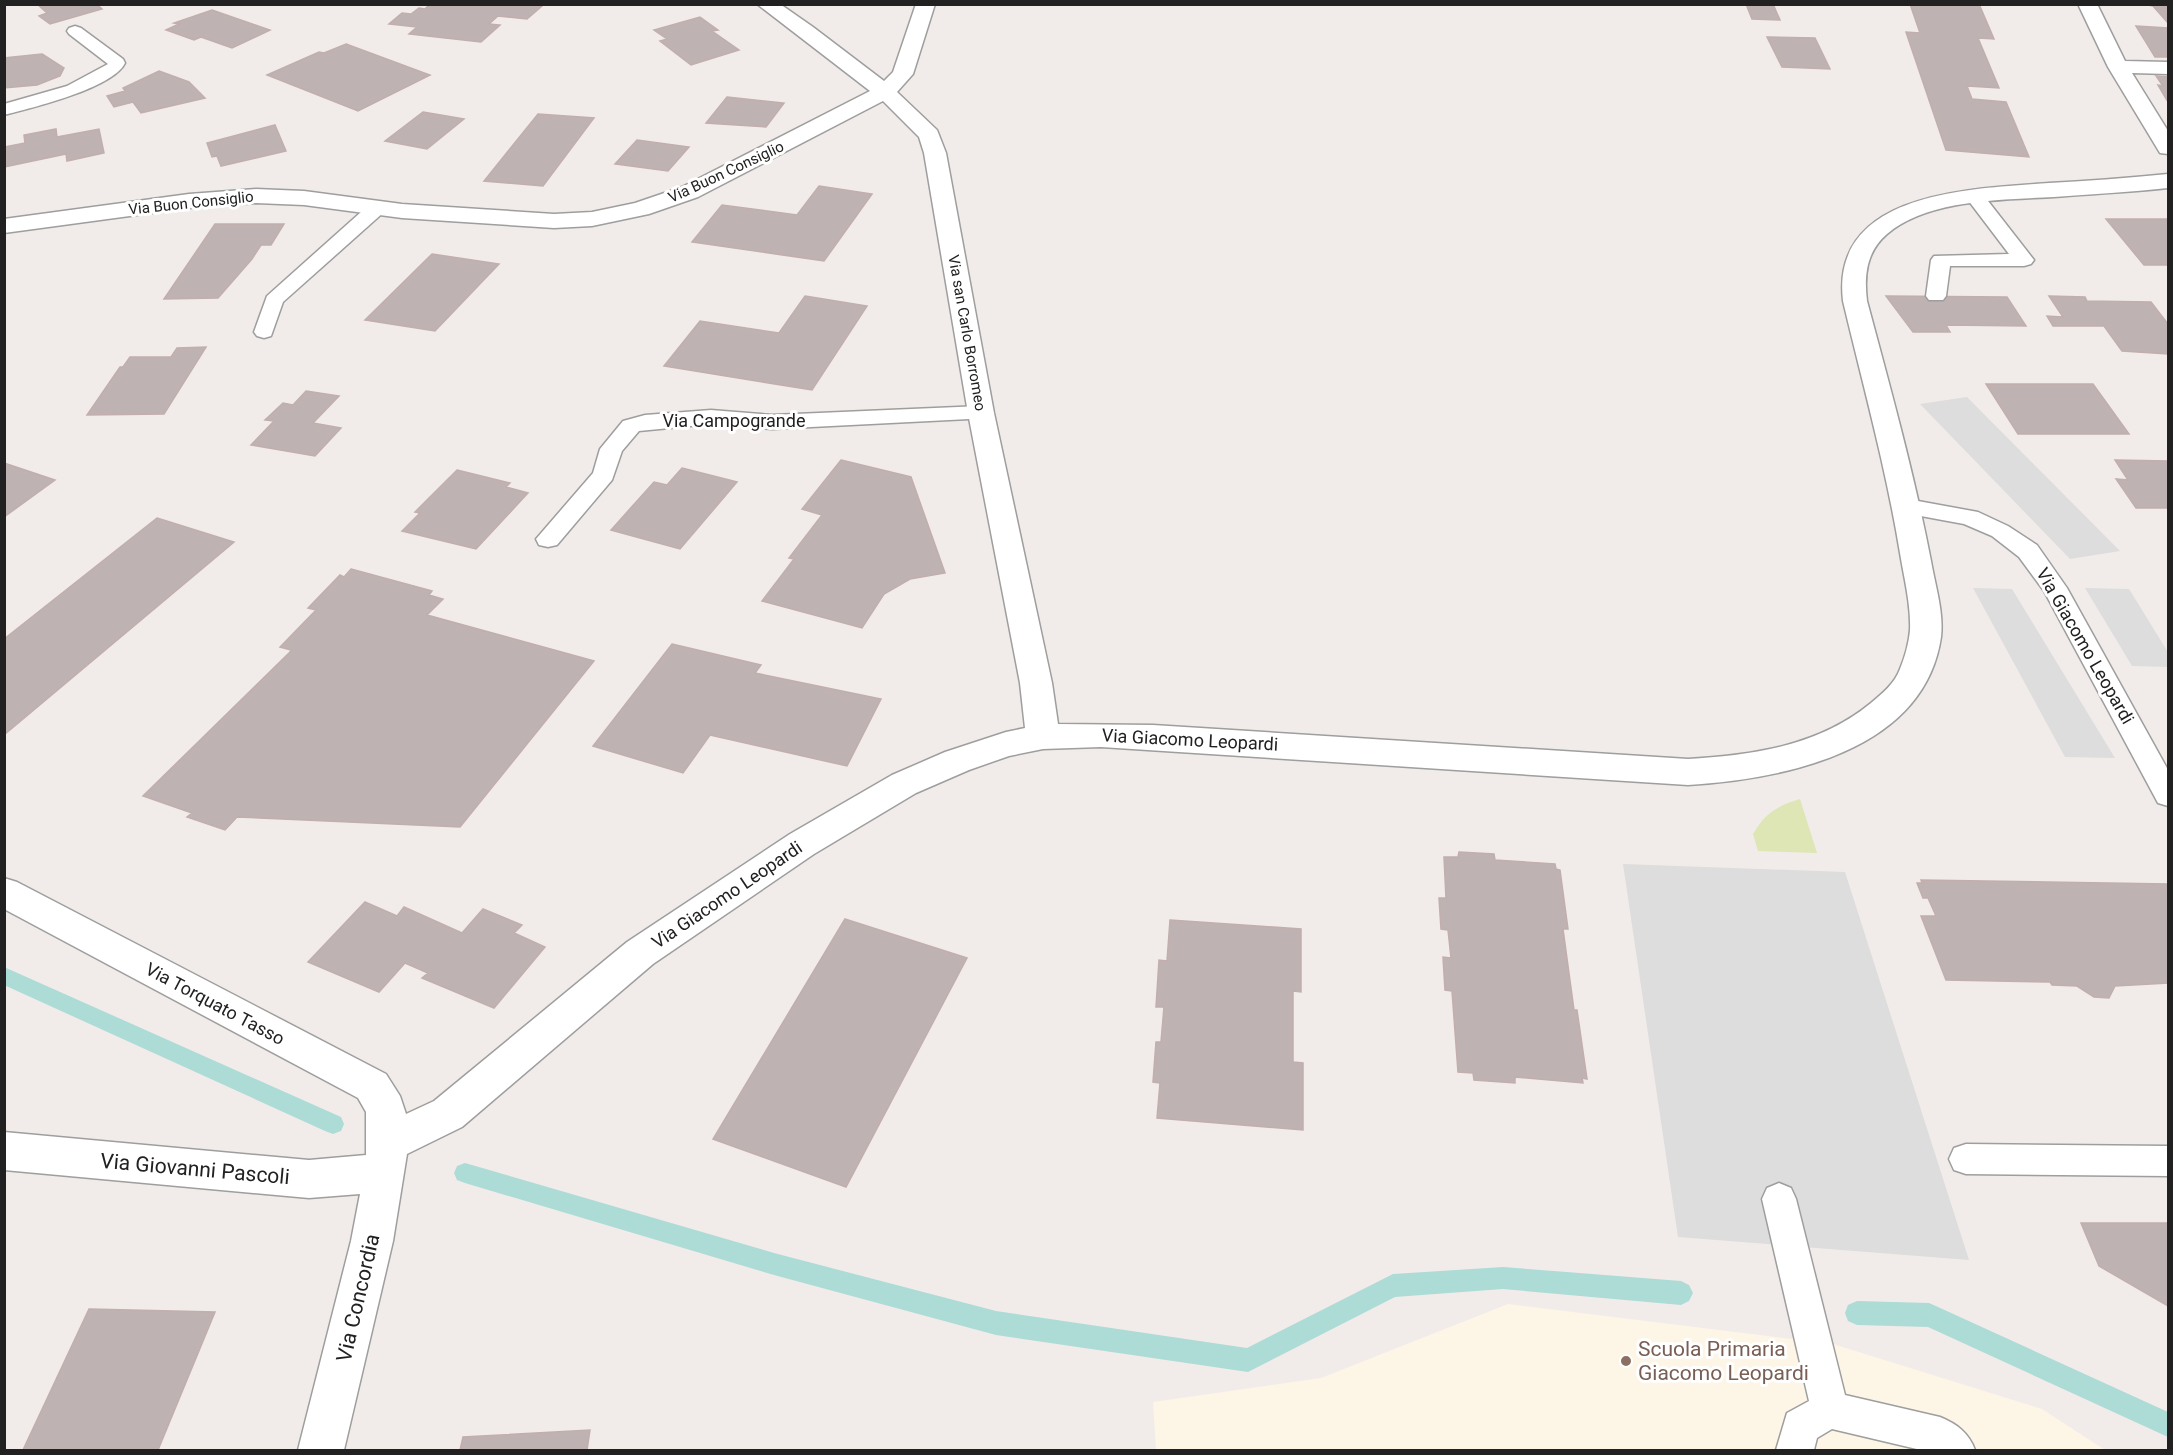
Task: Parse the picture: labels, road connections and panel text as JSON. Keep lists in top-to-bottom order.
{
  "streets": {
    "street": [
      "Via Buon Consiglio",
      "Via san Carlo Borromeo",
      "Via Giacomo Leopardi",
      "Via Torquato Tasso",
      "Via Giovanni Pascoli",
      "Via Concordia"
    ],
    "lane": ["Via Campogrande"]
  },
  "crossings": [
    ["Via Buon Consiglio", "Via san Carlo Borromeo"],
    ["Via san Carlo Borromeo", "Via Campogrande"],
    ["Via san Carlo Borromeo", "Via Giacomo Leopardi"],
    ["Via Giacomo Leopardi", "Via Torquato Tasso"],
    ["Via Giacomo Leopardi", "Via Giovanni Pascoli"],
    ["Via Giacomo Leopardi", "Via Concordia"],
    ["Via Torquato Tasso", "Via Giovanni Pascoli"],
    ["Via Torquato Tasso", "Via Concordia"],
    ["Via Giovanni Pascoli", "Via Concordia"]
  ],
  "places": ["Scuola Primaria Giacomo Leopardi"]
}
